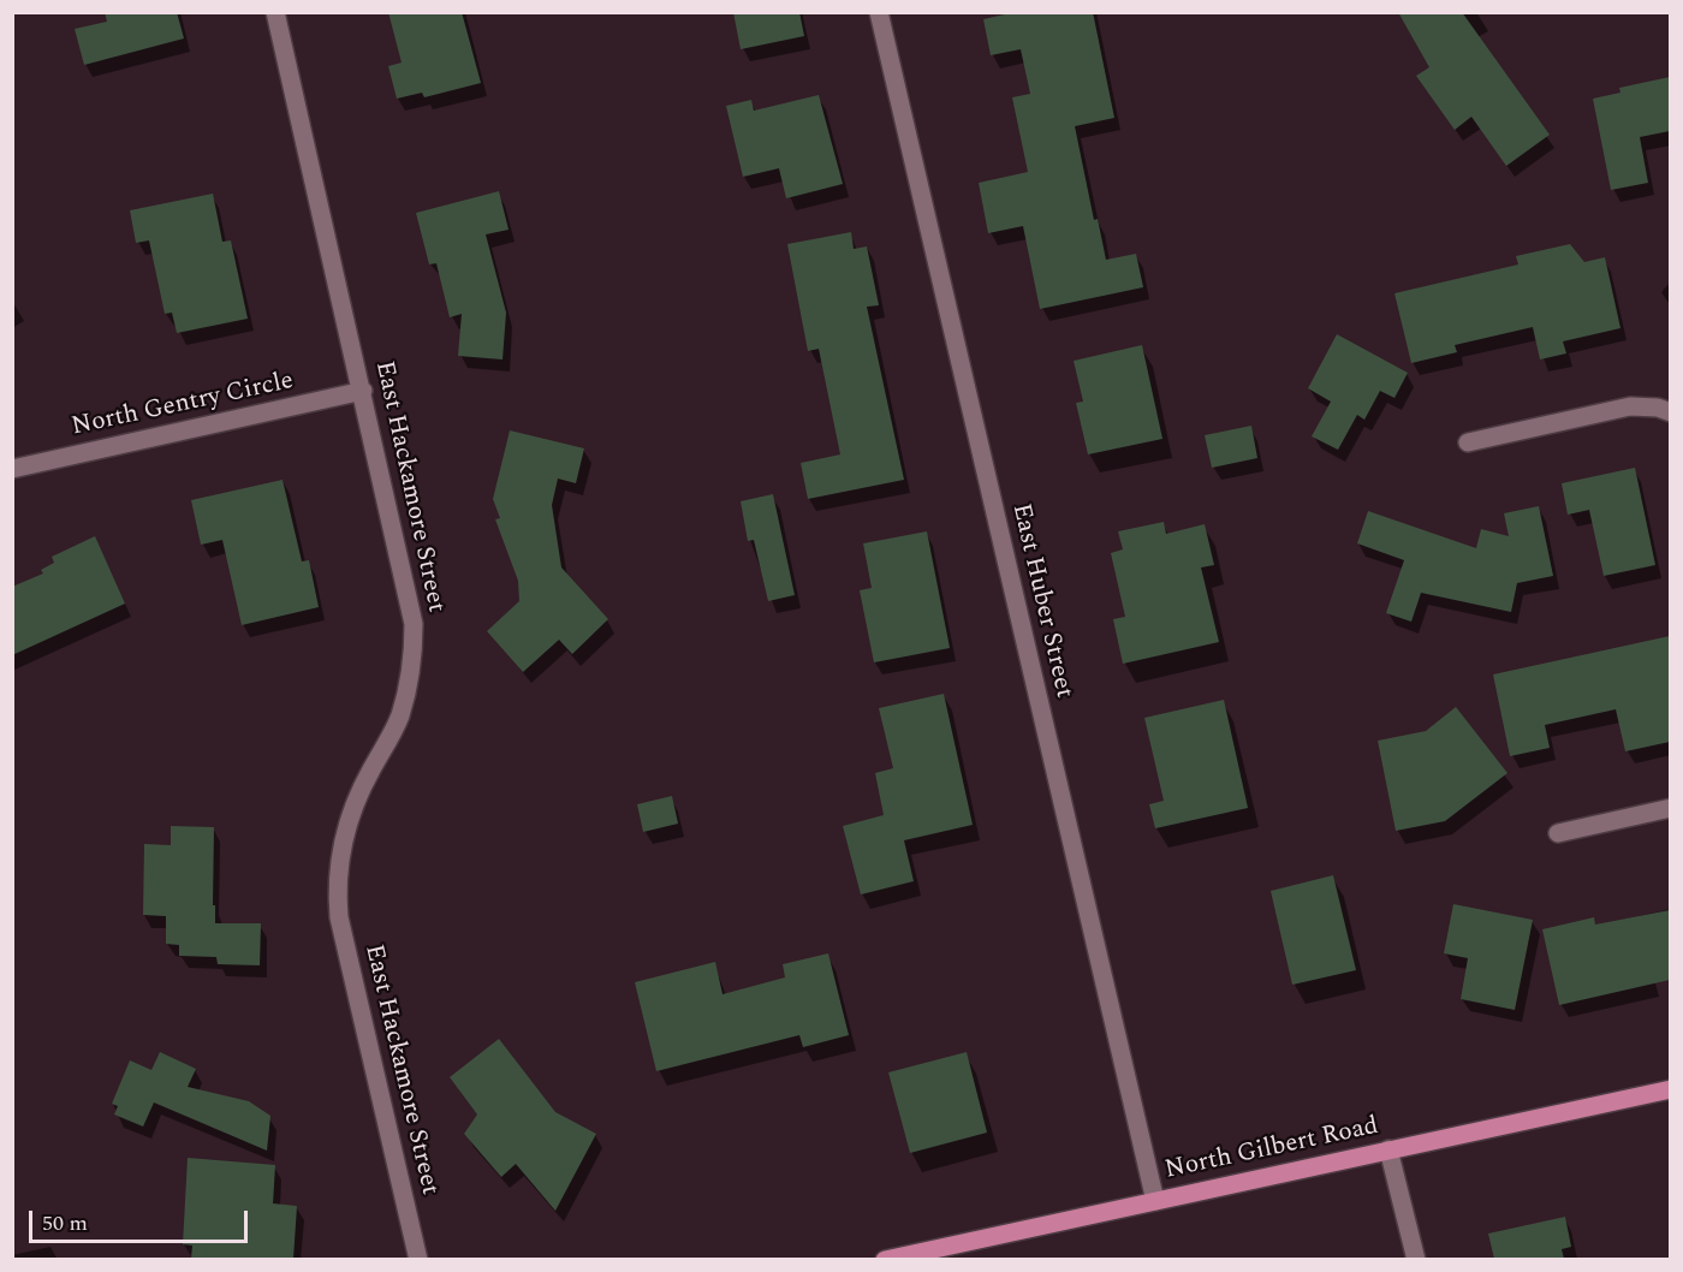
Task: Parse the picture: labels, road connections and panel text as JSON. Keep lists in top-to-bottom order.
{
  "streets": {
    "main road": ["North Gilbert Road"],
    "street": ["North Gentry Circle", "East Hackamore Street", "East Huber Street"]
  },
  "crossings": [
    ["North Gentry Circle", "East Hackamore Street"],
    ["East Huber Street", "North Gilbert Road"]
  ],
  "scale_bar": "50 m"
}
